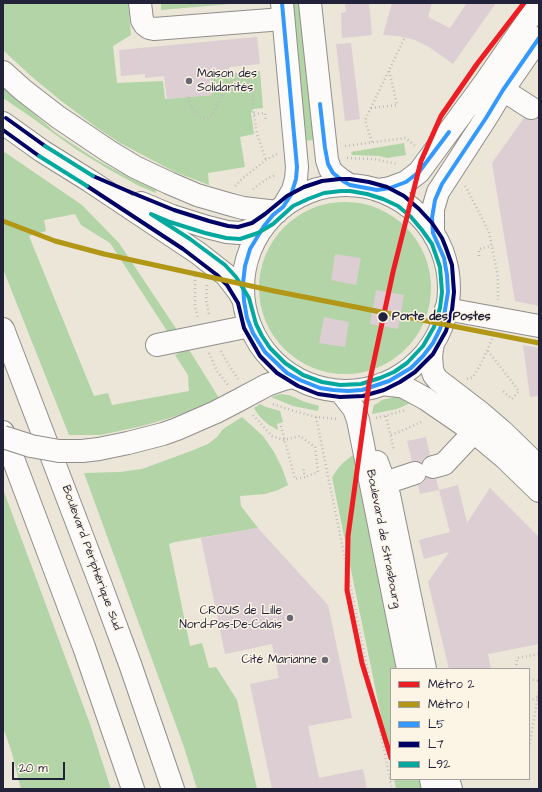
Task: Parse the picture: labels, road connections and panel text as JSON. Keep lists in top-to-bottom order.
{
  "streets": {
    "main road": ["Boulevard de Strasbourg", "Boulevard Périphérique Sud"]
  },
  "places": [
    "Maison des Solidarités",
    "Porte des Postes",
    "CROUS de Lille Nord-Pas-De-Calais",
    "Cité Marianne"
  ],
  "lines": [
    "metro line 2",
    "transit line L5",
    "transit line L7",
    "transit line L92",
    "metro line 1"
  ],
  "legend": [
    "Métro 2",
    "Métro 1",
    "L5",
    "L7",
    "L92"
  ],
  "scale_bar": "20 m"
}
